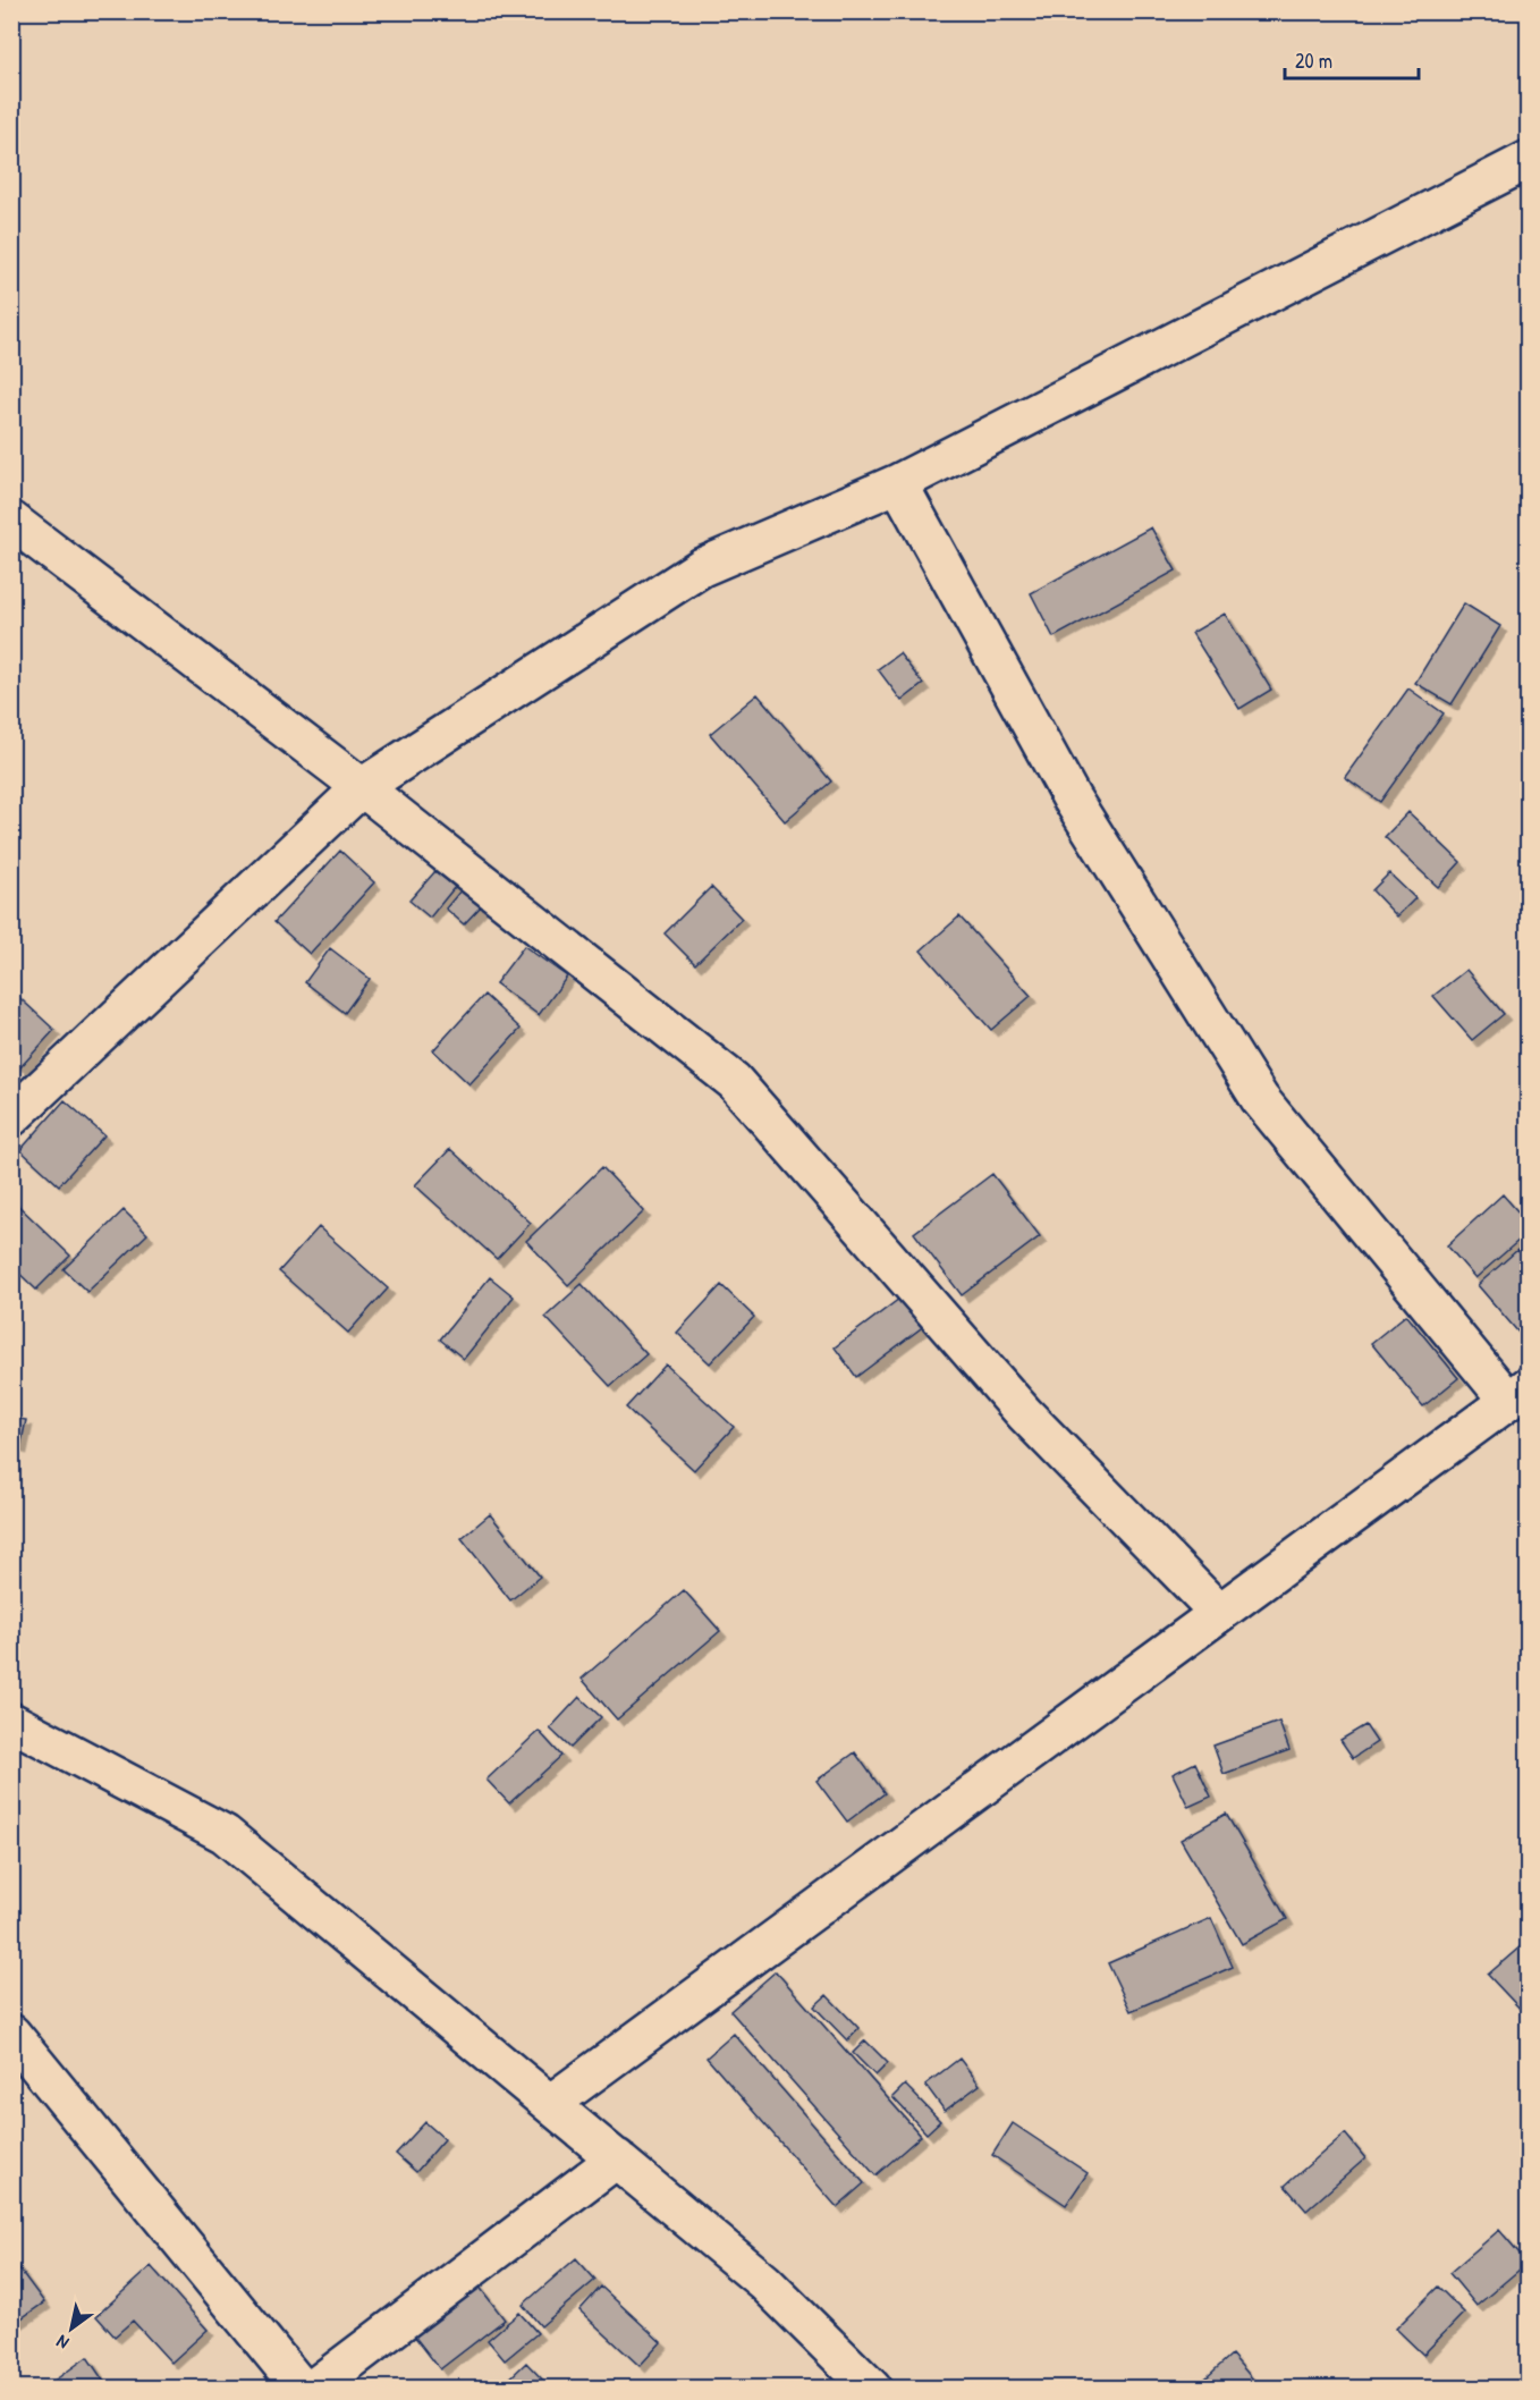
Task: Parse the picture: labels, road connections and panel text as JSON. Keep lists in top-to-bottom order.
{
  "scale_bar": "20 m",
  "north": "bottom left"
}
